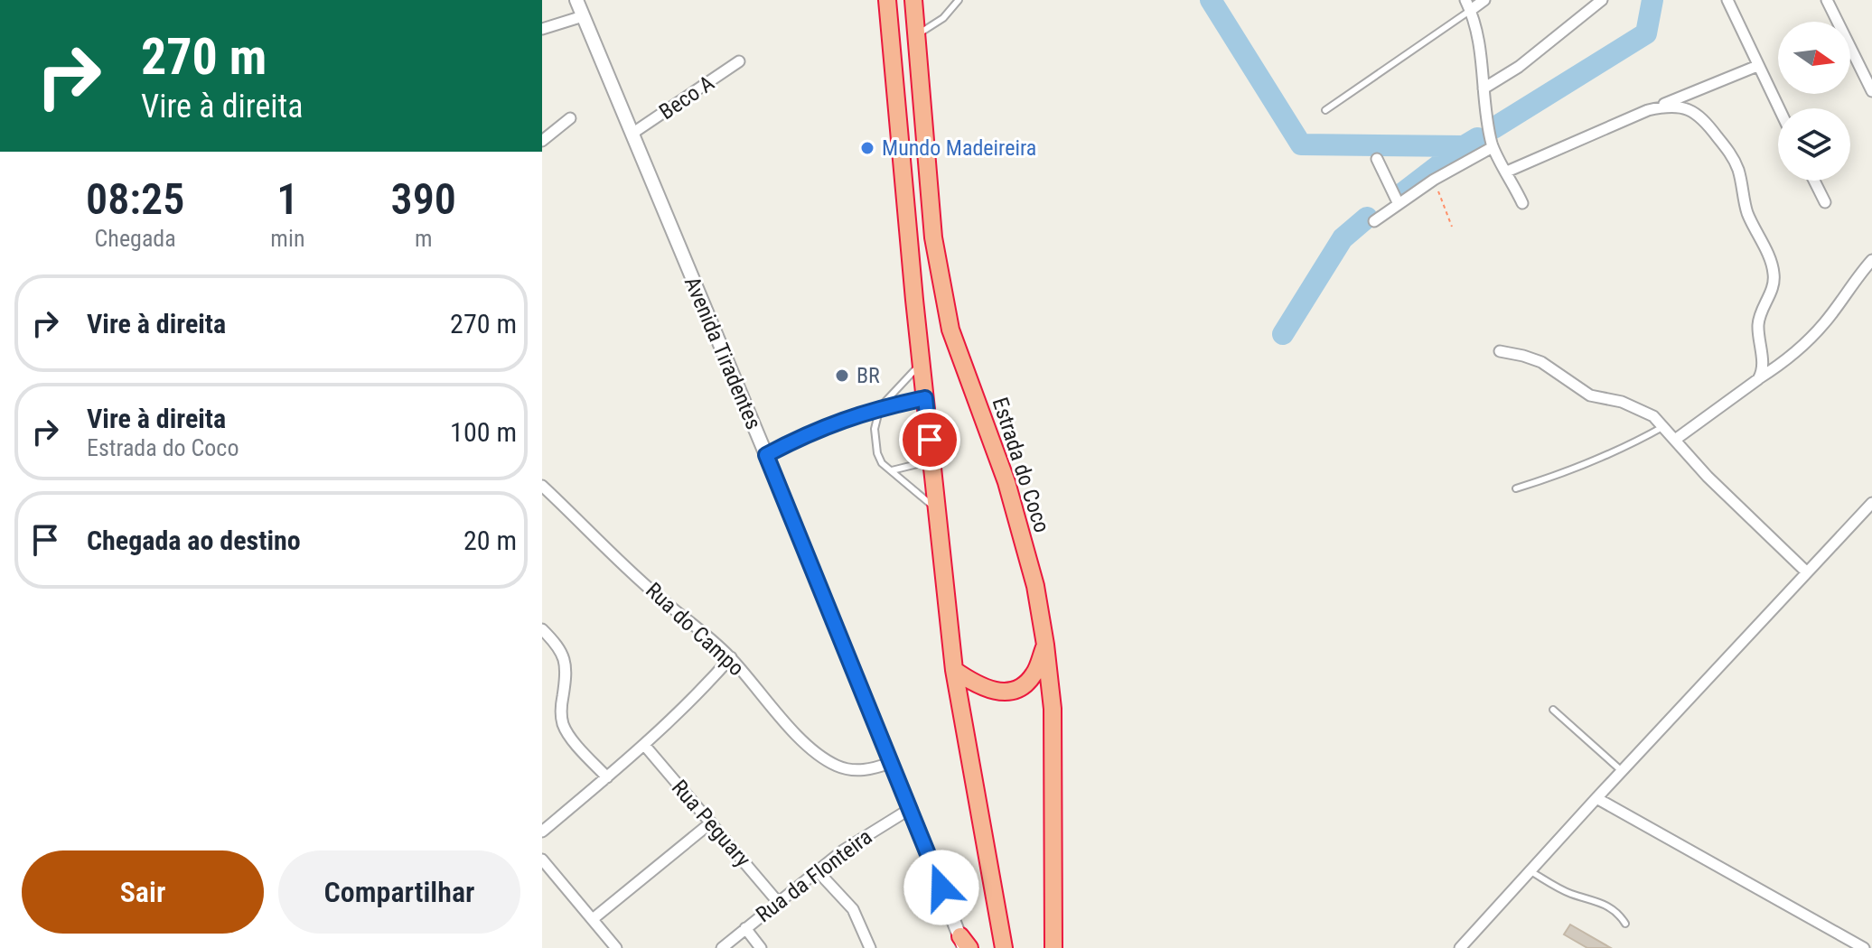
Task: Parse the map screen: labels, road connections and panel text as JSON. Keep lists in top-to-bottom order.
{
  "streets": {
    "highway": ["Estrada do Coco"],
    "street": [
      "Beco A",
      "Avenida Tiradentes",
      "Rua do Campo",
      "Rua Peguary",
      "Rua da Flonteira"
    ]
  },
  "crossings": [
    ["Beco A", "Avenida Tiradentes"],
    ["Avenida Tiradentes", "Rua do Campo"],
    ["Avenida Tiradentes", "Rua da Flonteira"],
    ["Rua Peguary", "Rua da Flonteira"]
  ],
  "places": ["Mundo Madeireira", "BR"],
  "north": "right",
  "page": {
    "turn": ["270 m", "Vire à direita"],
    "eta": [
      "08:25",
      "Chegada",
      "1",
      "min",
      "390",
      "m"
    ],
    "list": [
      {
        "name": "Vire à direita",
        "value": "270 m"
      },
      {
        "name": "Vire à direita",
        "note": "Estrada do Coco",
        "value": "100 m"
      },
      {
        "name": "Chegada ao destino",
        "value": "20 m"
      }
    ],
    "buttons": ["Sair", "Compartilhar"]
  }
}
